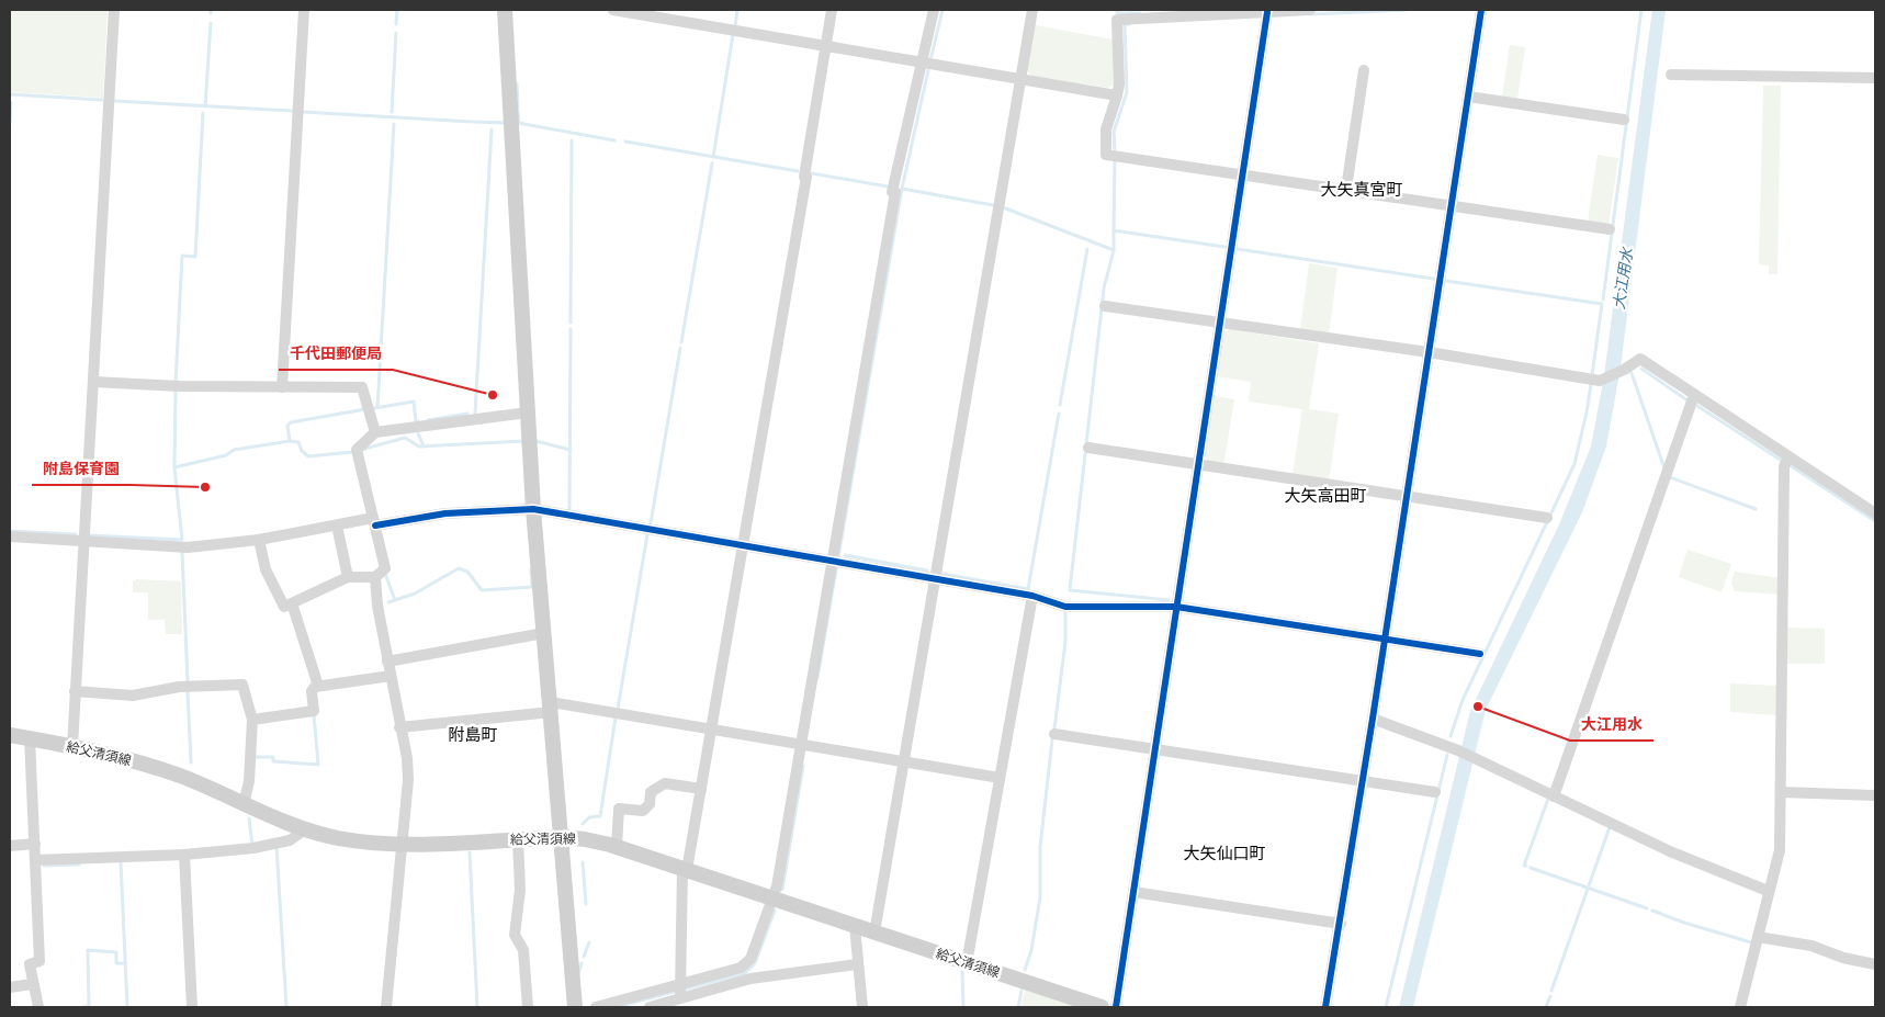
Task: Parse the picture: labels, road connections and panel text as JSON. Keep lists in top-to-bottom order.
{
  "streets": {
    "main road": ["給父清須線"]
  },
  "districts": [
    "大矢真宮町",
    "大矢高田町",
    "附島町",
    "大矢仙口町"
  ],
  "water": ["大江用水"],
  "places": ["千代田郵便局", "附島保育園", "大江用水"]
}
